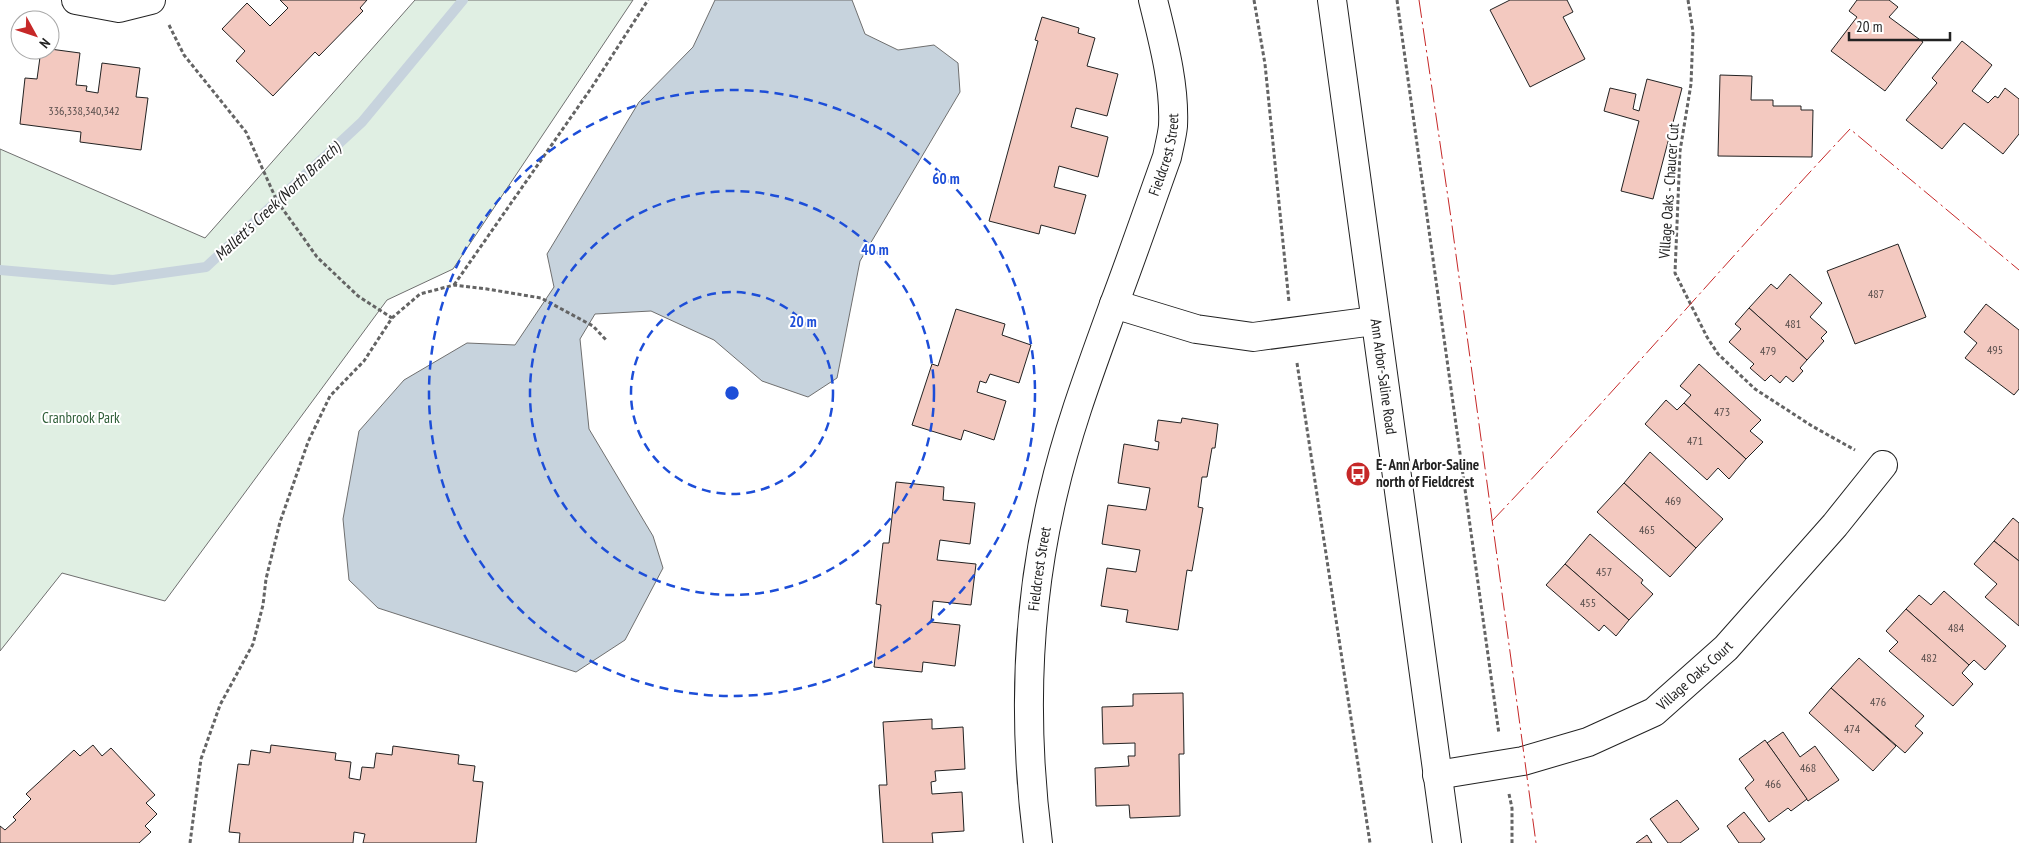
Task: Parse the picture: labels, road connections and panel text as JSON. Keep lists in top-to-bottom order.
{
  "streets": {
    "street": ["Fieldcrest Street", "Ann Arbor-Saline Road", "Village Oaks Court"],
    "path": ["Village Oaks - Chaucer Cut"]
  },
  "crossings": [
    ["Village Oaks - Chaucer Cut", "Village Oaks Court"],
    ["Ann Arbor-Saline Road", "Village Oaks Court"]
  ],
  "water": ["Mallett's Creek (North Branch)"],
  "parks": ["Cranbrook Park"],
  "places": {
    "bus stop": ["E- Ann Arbor-Saline north of Fieldcrest"]
  },
  "house_numbers": [
    "336,338,340,342",
    "487",
    "481",
    "495",
    "479",
    "473",
    "471",
    "469",
    "465",
    "457",
    "455",
    "484",
    "482",
    "476",
    "474",
    "468",
    "466"
  ],
  "scale_bar": "20 m",
  "north": "bottom right",
  "rings": ["60 m", "40 m", "20 m"]
}
